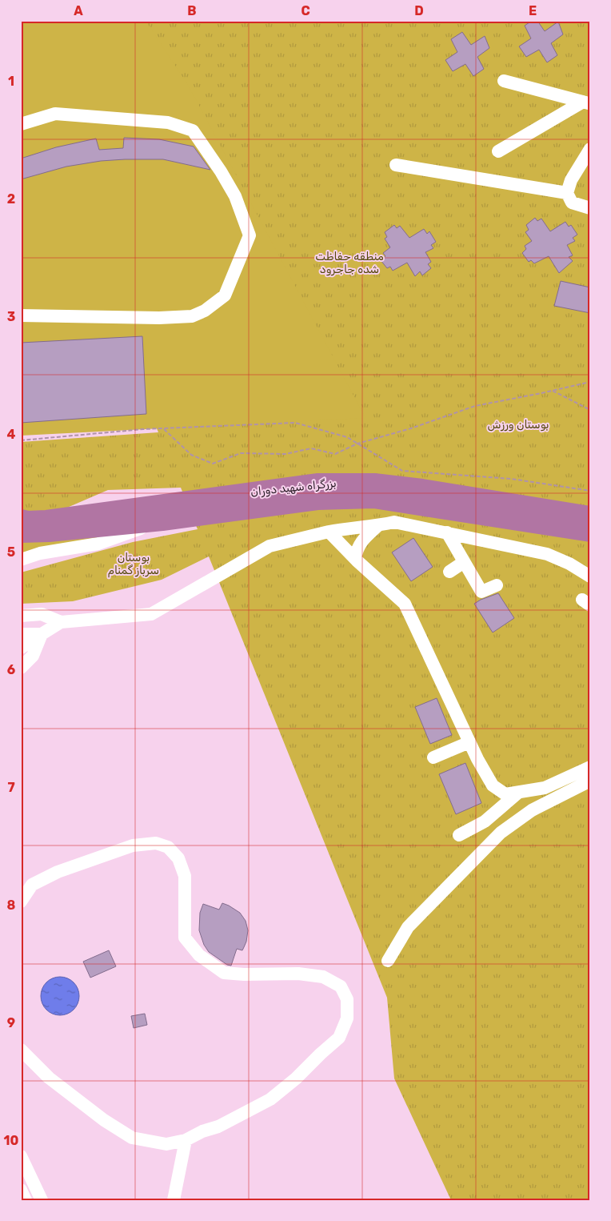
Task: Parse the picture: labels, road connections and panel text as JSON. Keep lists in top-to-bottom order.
{
  "streets": {
    "highway": ["بزرگراه شهید دوران"]
  },
  "parks": ["منطقه حفاظت شده جاجرود", "بوستان ورزش", "بوستان سرباز گمنام"],
  "grid": {
    "columns": [
      "A",
      "B",
      "C",
      "D",
      "E"
    ],
    "rows": [
      "1",
      "2",
      "3",
      "4",
      "5",
      "6",
      "7",
      "8",
      "9",
      "10"
    ]
  }
}
